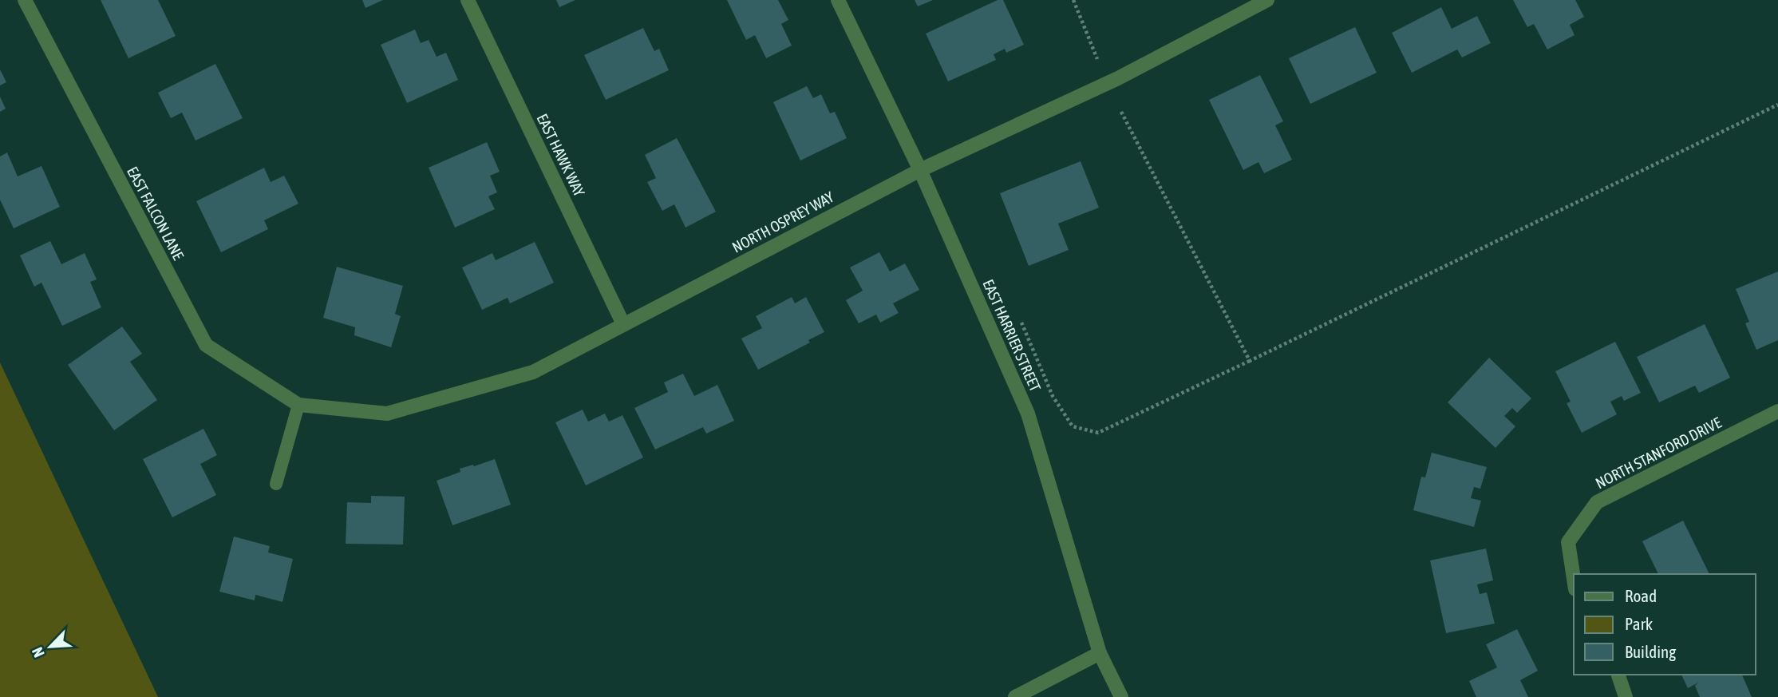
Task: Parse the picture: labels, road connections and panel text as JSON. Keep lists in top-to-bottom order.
{
  "streets": {
    "street": [
      "EAST HAWK WAY",
      "EAST FALCON LANE",
      "NORTH OSPREY WAY",
      "EAST HARRIER STREET",
      "NORTH STANFORD DRIVE"
    ]
  },
  "crossings": [
    ["EAST HAWK WAY", "NORTH OSPREY WAY"],
    ["EAST FALCON LANE", "NORTH OSPREY WAY"],
    ["NORTH OSPREY WAY", "EAST HARRIER STREET"]
  ],
  "legend": ["Road", "Park", "Building"],
  "north": "bottom left"
}
